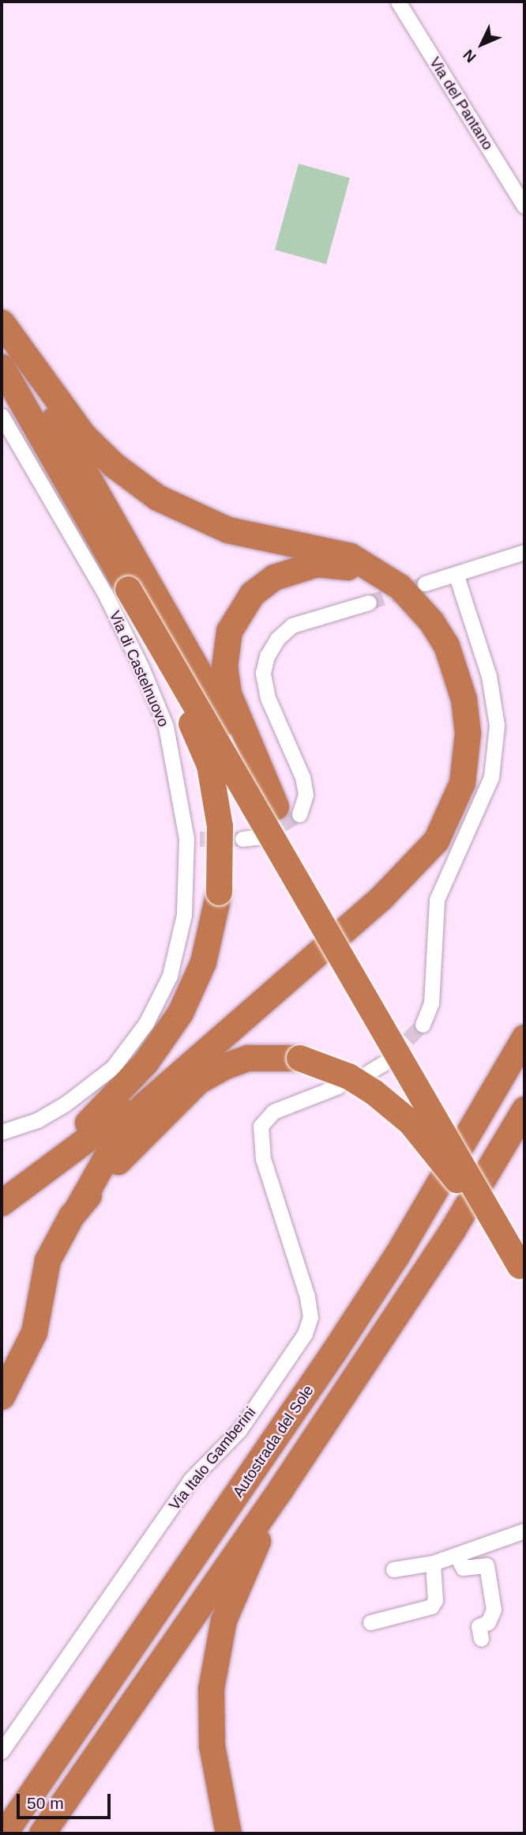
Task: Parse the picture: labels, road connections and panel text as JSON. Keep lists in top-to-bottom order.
{
  "streets": {
    "highway": ["Autostrada del Sole"],
    "street": ["Via del Pantano", "Via di Castelnuovo", "Via Italo Gamberini"]
  },
  "scale_bar": "50 m",
  "north": "bottom left"
}
